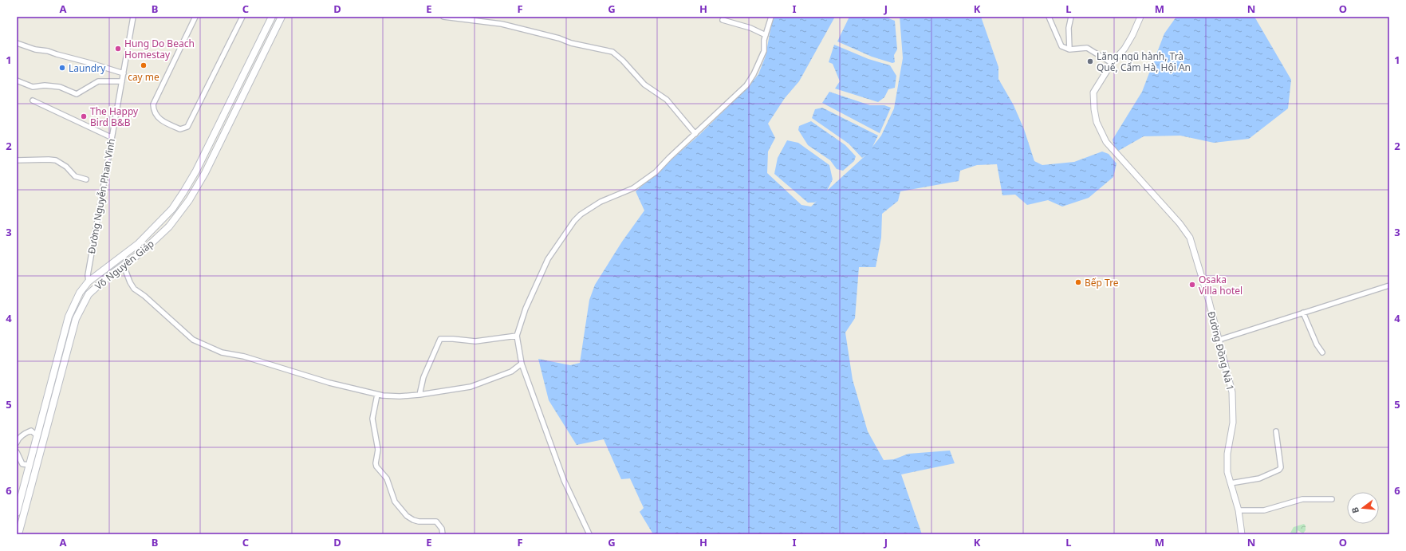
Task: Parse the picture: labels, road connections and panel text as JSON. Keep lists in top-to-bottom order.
{
  "streets": {
    "main road": ["Võ Nguyên Giáp"],
    "street": ["Đường Nguyễn Phan Vinh", "Đường Đồng Nà 1"]
  },
  "crossings": [
    ["Đường Nguyễn Phan Vinh", "Võ Nguyên Giáp"]
  ],
  "places": [
    "Hung Do Beach Homestay",
    "Lăng ngũ hành, Trà Quế, Cẩm Hà, Hội An",
    "cay me",
    "Laundry",
    "The Happy Bird B&B",
    "Bếp Tre",
    "Osaka Villa hotel"
  ],
  "north": "left",
  "grid": {
    "columns": [
      "A",
      "B",
      "C",
      "D",
      "E",
      "F",
      "G",
      "H",
      "I",
      "J",
      "K",
      "L",
      "M",
      "N",
      "O"
    ],
    "rows": [
      "1",
      "2",
      "3",
      "4",
      "5",
      "6"
    ]
  }
}
